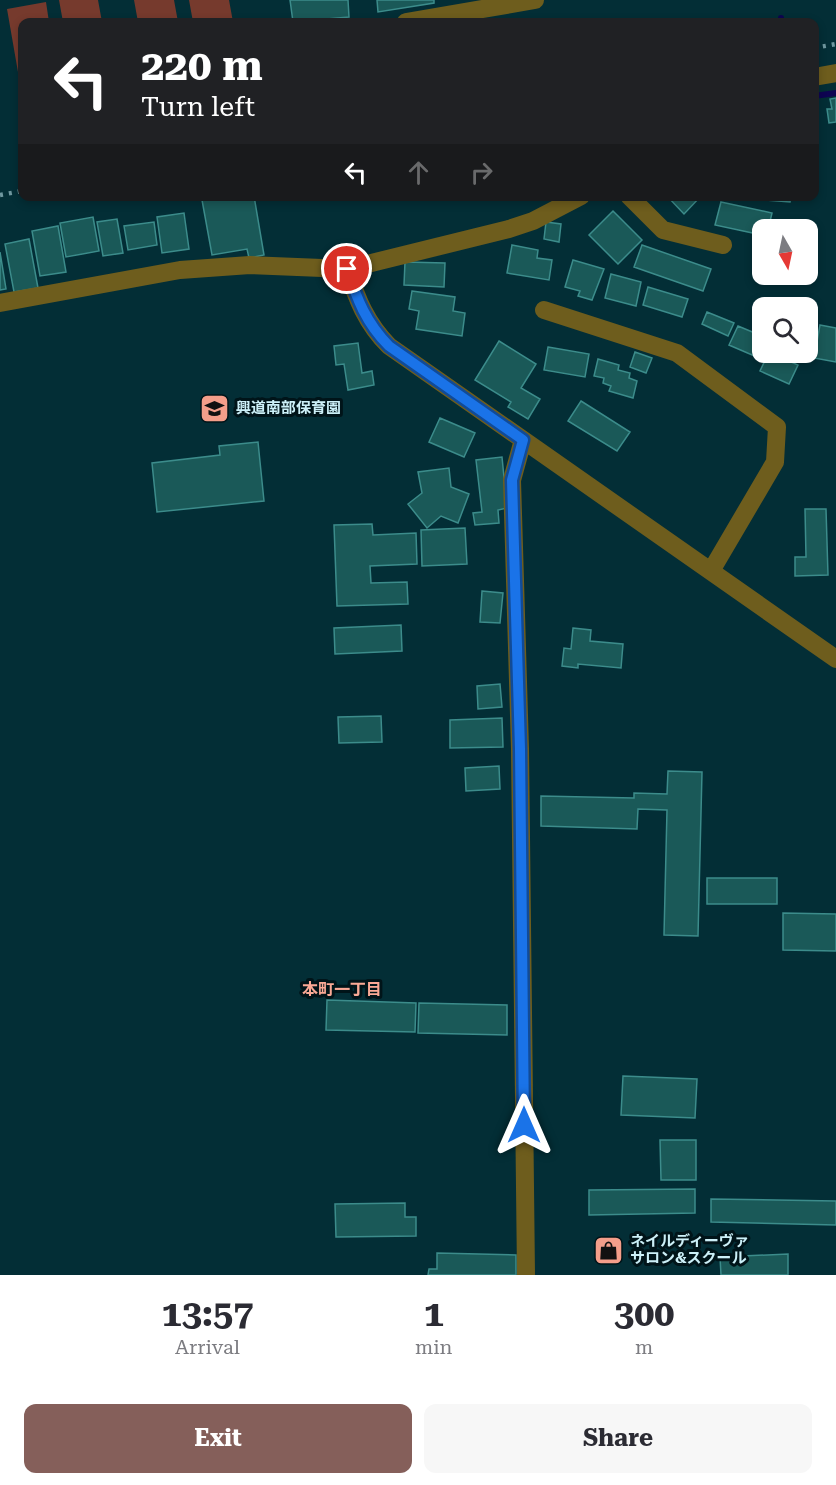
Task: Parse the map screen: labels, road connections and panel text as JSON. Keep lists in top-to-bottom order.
{
  "districts": ["本町一丁目"],
  "places": {
    "school or university": ["興道南部保育園"],
    "shop": ["ネイルディーヴァ サロン&スクール"]
  },
  "north": "bottom",
  "page": {
    "turn": ["220 m", "Turn left"],
    "eta": [
      "13:57",
      "Arrival",
      "1",
      "min",
      "300",
      "m"
    ],
    "buttons": ["Exit", "Share"]
  }
}
